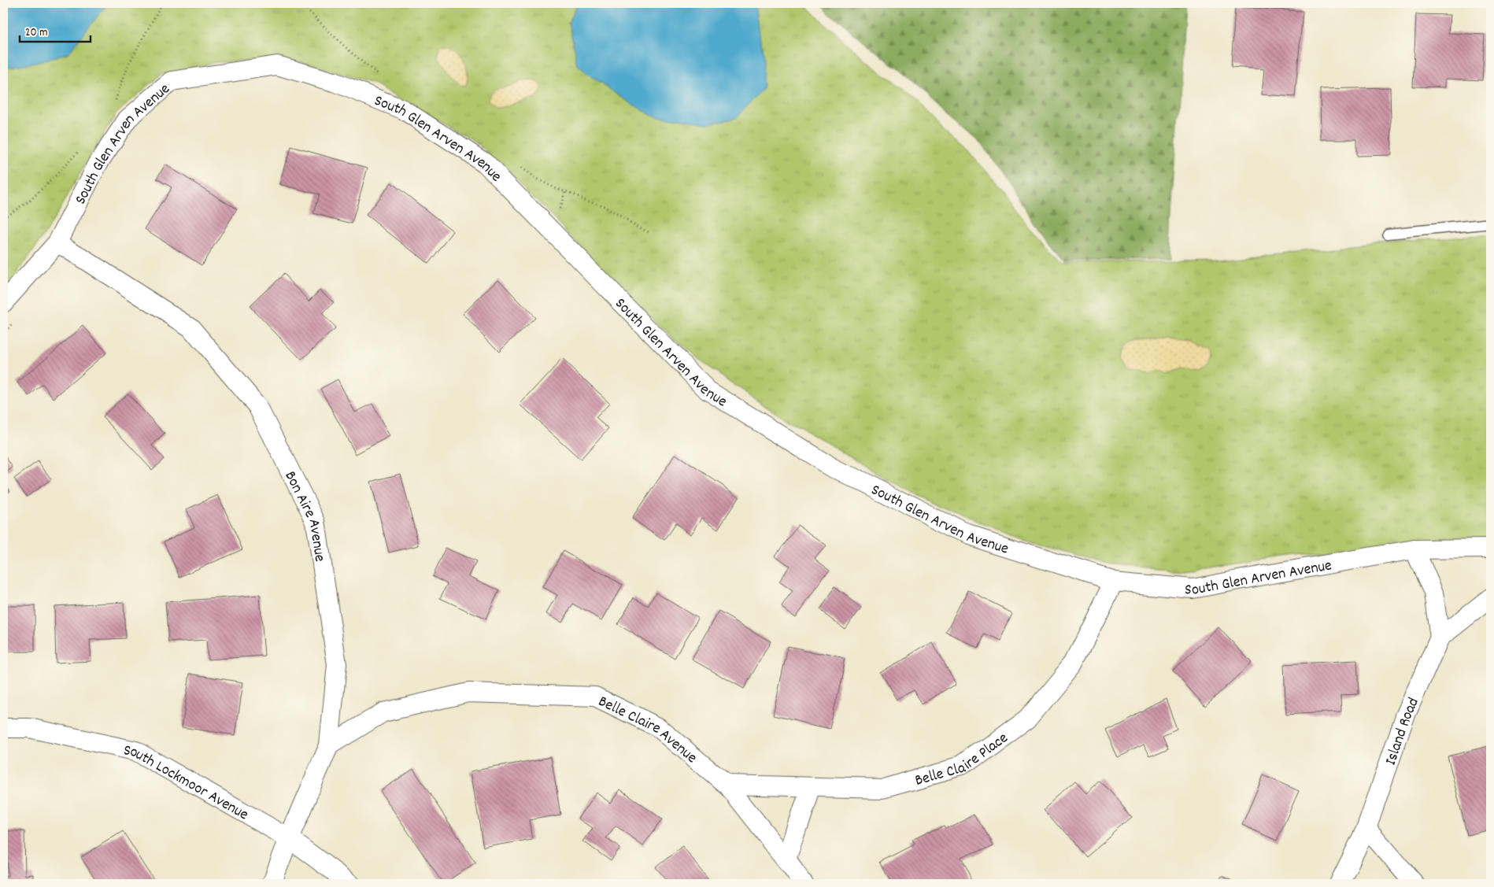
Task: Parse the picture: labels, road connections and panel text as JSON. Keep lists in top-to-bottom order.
{
  "streets": {
    "street": [
      "South Glen Arven Avenue",
      "Bon Aire Avenue",
      "Belle Claire Avenue",
      "Island Road",
      "Belle Claire Place",
      "South Lockmoor Avenue"
    ]
  },
  "crossings": [
    ["South Glen Arven Avenue", "Bon Aire Avenue"],
    ["South Glen Arven Avenue", "Belle Claire Place"],
    ["Bon Aire Avenue", "Belle Claire Avenue"],
    ["Bon Aire Avenue", "South Lockmoor Avenue"],
    ["Belle Claire Avenue", "Belle Claire Place"]
  ],
  "scale_bar": "20 m"
}
